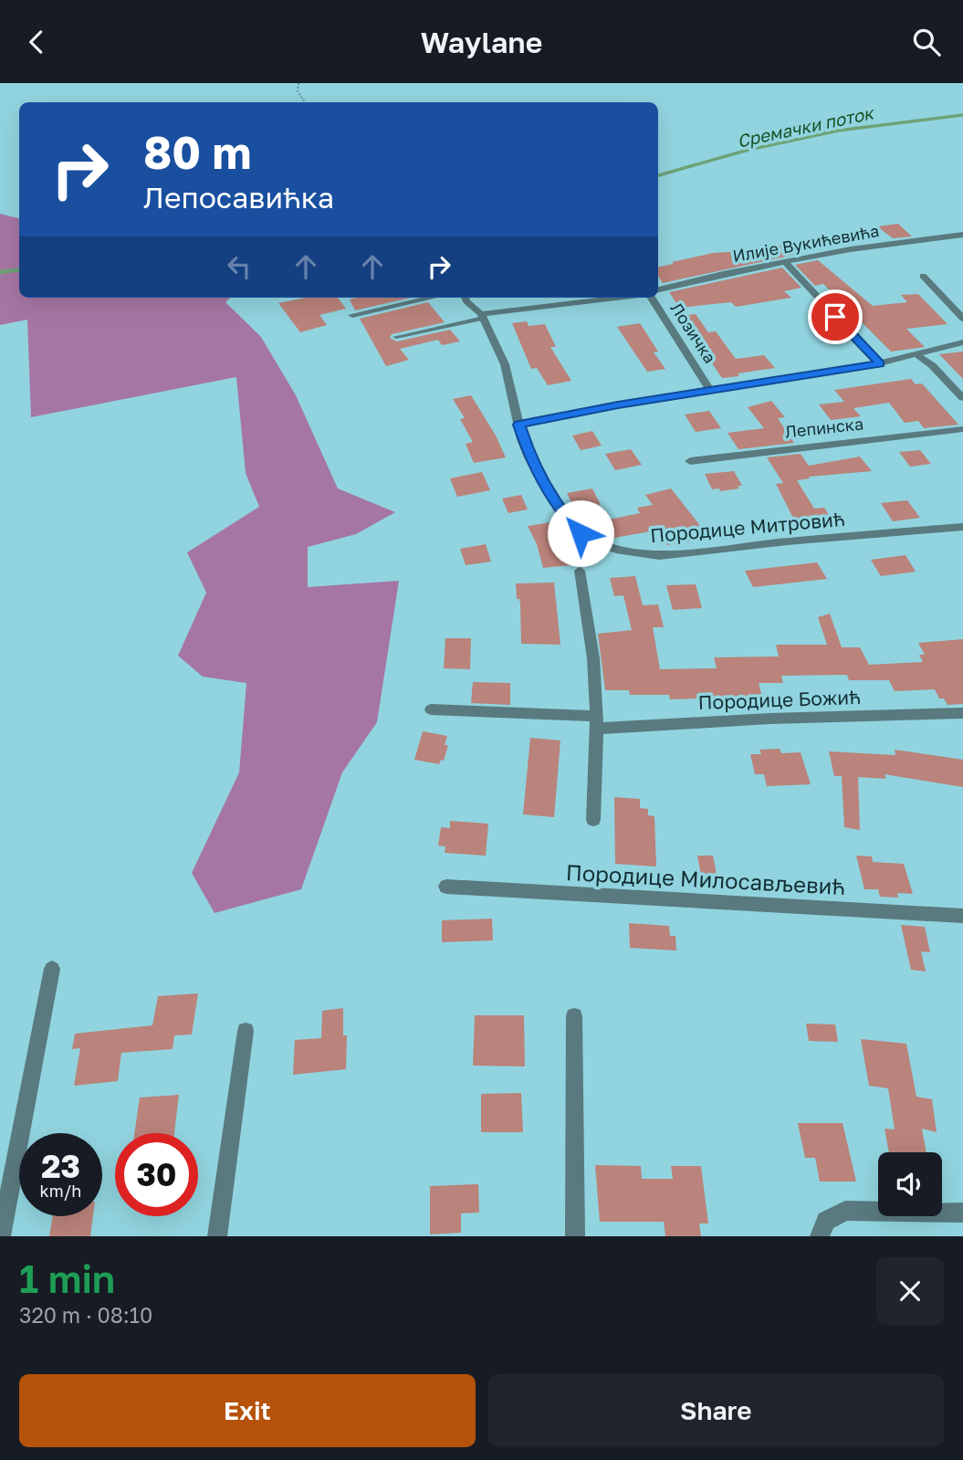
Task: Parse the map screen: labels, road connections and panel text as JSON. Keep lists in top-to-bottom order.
{
  "streets": {
    "street": [
      "Илије Вукићевића",
      "Лозичка",
      "Лепинска",
      "Породице Митровић",
      "Породице Божић",
      "Породице Милосављевић"
    ]
  },
  "water": ["Сремачки поток"],
  "page": {
    "header": "Waylane",
    "turn": ["80 m", "Лепосавићка"],
    "speed": "23 km/h",
    "limit": "30",
    "heading": ["1 min", "320 m · 08:10"],
    "buttons": ["Exit", "Share"]
  }
}
